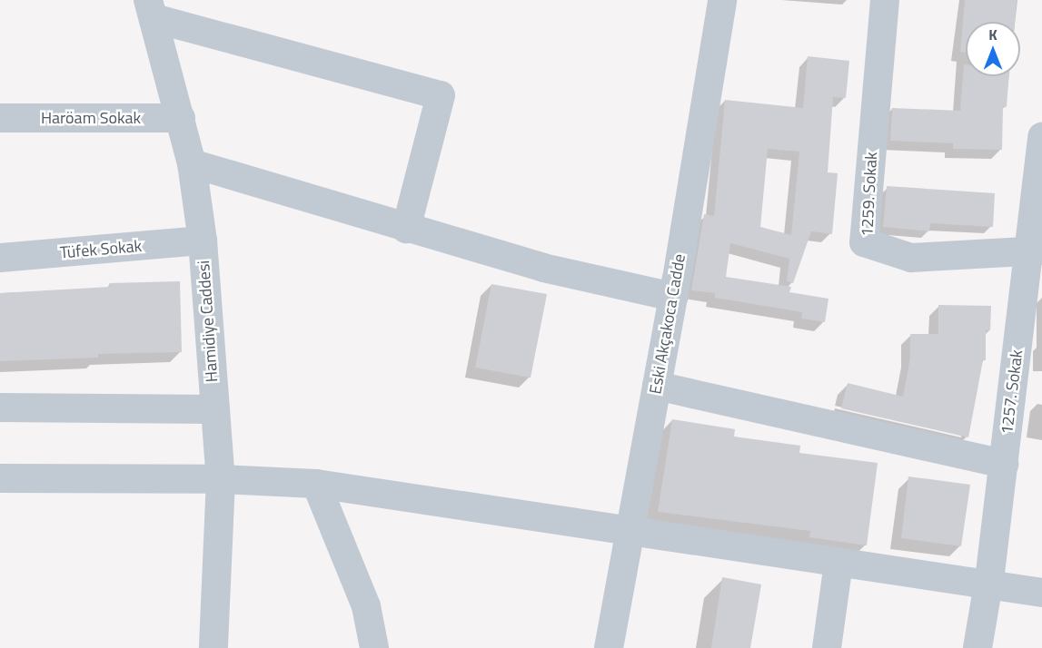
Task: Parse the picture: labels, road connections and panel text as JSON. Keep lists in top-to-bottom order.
{
  "streets": {
    "street": [
      "Haröam Sokak",
      "1259. Sokak",
      "Tüfek Sokak",
      "Hamidiye Caddesi",
      "Eski Akçakoca Cadde",
      "1257. Sokak"
    ]
  },
  "crossings": [
    ["Haröam Sokak", "Hamidiye Caddesi"],
    ["1259. Sokak", "1257. Sokak"],
    ["Tüfek Sokak", "Hamidiye Caddesi"]
  ],
  "north": "top"
}
